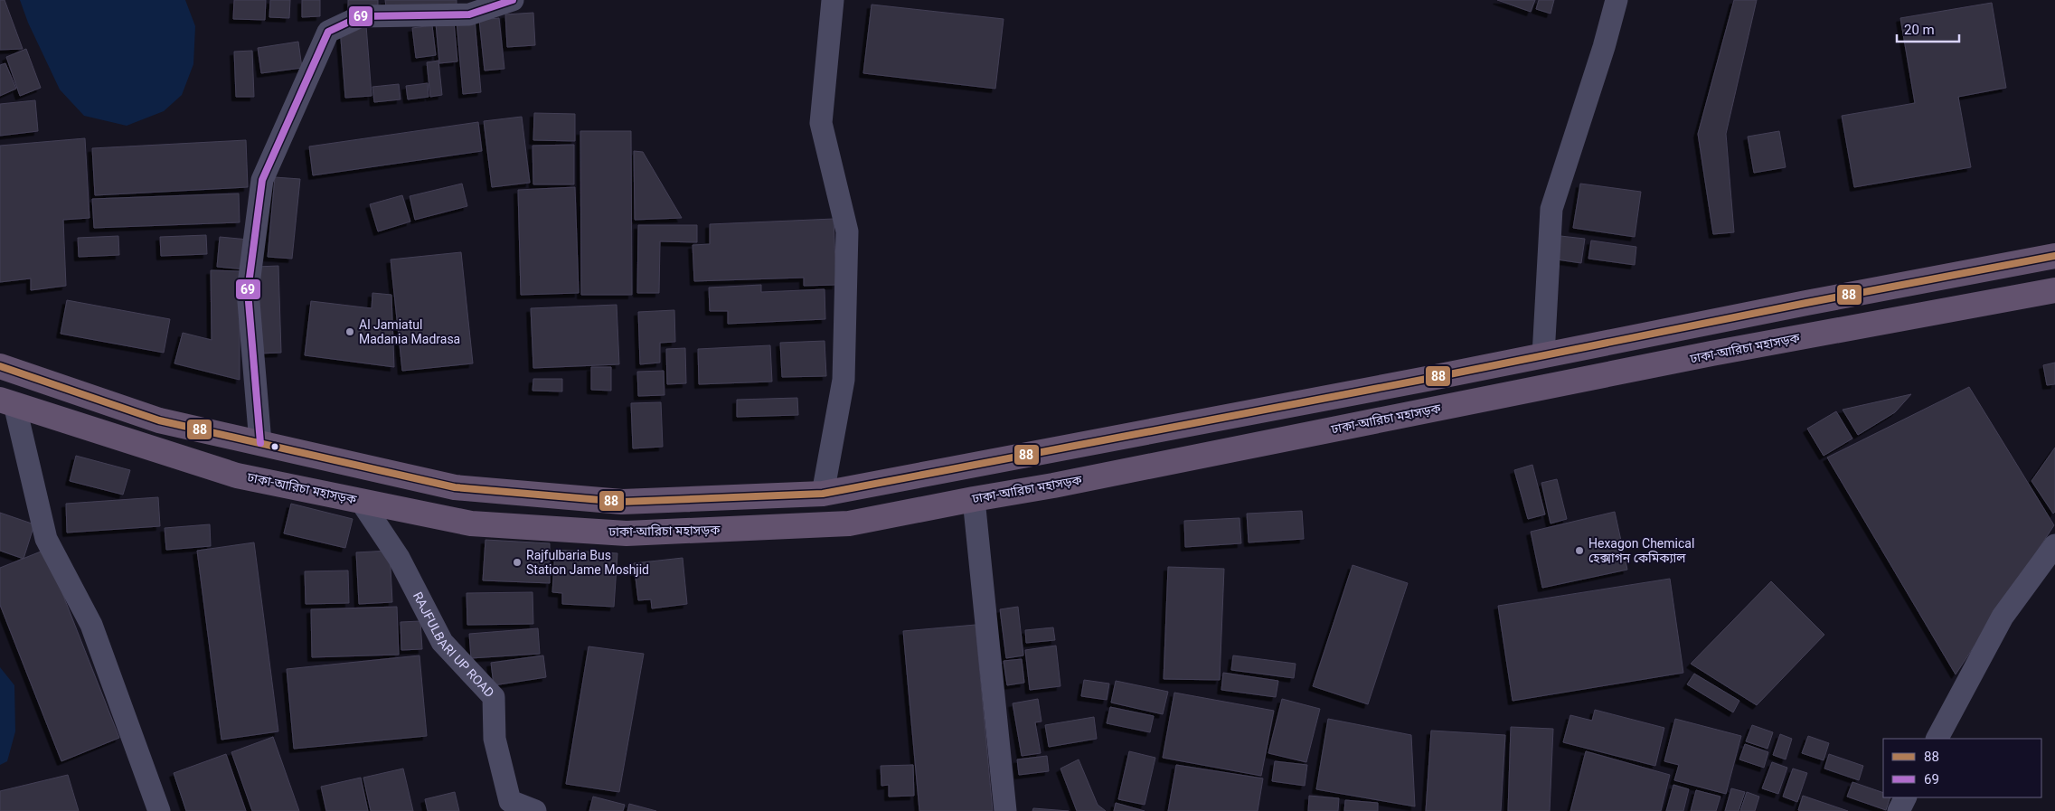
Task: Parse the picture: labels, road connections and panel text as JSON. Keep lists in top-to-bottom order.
{
  "streets": {
    "highway": ["ঢাকা-আরিচা মহাসড়ক"],
    "street": ["RAJFULBARI UP ROAD"]
  },
  "crossings": [
    ["ঢাকা-আরিচা মহাসড়ক", "RAJFULBARI UP ROAD"]
  ],
  "places": ["Al Jamiatul Madania Madrasa", "Hexagon Chemical হেক্সাগন কেমিক্যাল", "Rajfulbaria Bus Station Jame Moshjid"],
  "lines": ["transit line 69", "transit line 88"],
  "legend": ["88", "69"],
  "scale_bar": "20 m"
}
